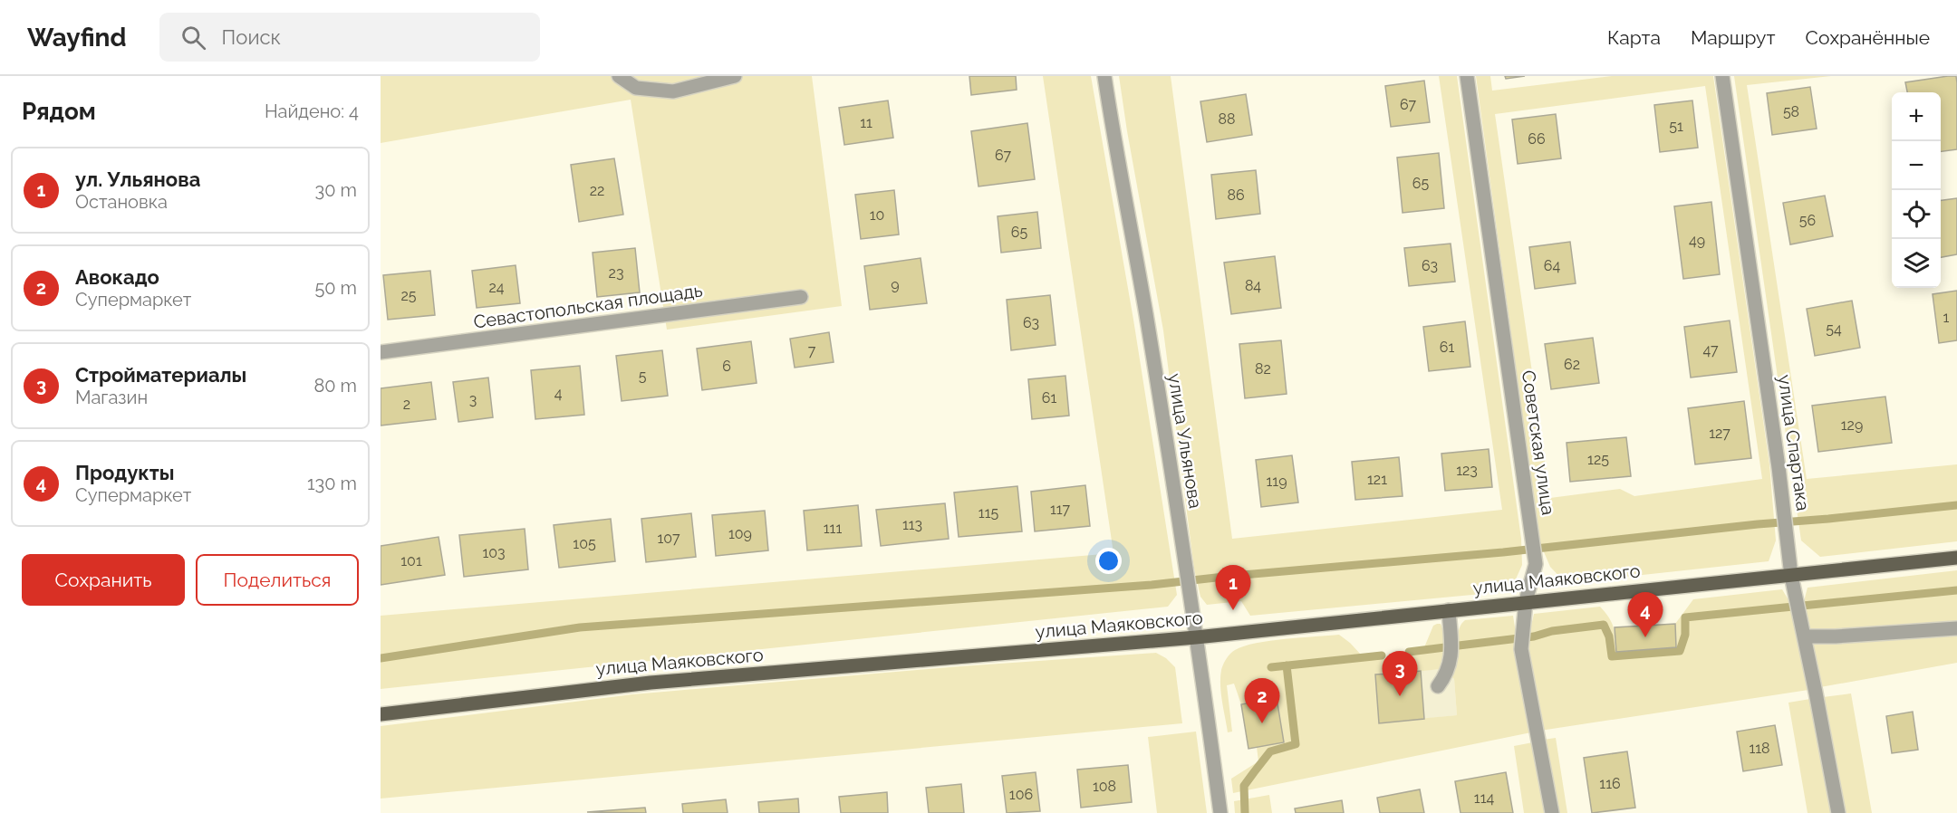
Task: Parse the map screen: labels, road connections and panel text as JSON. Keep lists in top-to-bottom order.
{
  "streets": {
    "main road": ["улица Маяковского"],
    "street": [
      "Севастопольская площадь",
      "улица Ульянова",
      "Советская улица",
      "улица Спартака"
    ]
  },
  "crossings": [
    ["улица Ульянова", "улица Маяковского"],
    ["Советская улица", "улица Маяковского"],
    ["улица Спартака", "улица Маяковского"]
  ],
  "house_numbers": [
    "67",
    "58",
    "88",
    "11",
    "51",
    "66",
    "67",
    "65",
    "22",
    "86",
    "10",
    "56",
    "65",
    "49",
    "63",
    "64",
    "23",
    "9",
    "84",
    "24",
    "25",
    "1",
    "63",
    "54",
    "61",
    "47",
    "7",
    "62",
    "6",
    "82",
    "5",
    "4",
    "61",
    "3",
    "2",
    "129",
    "127",
    "125",
    "123",
    "121",
    "119",
    "117",
    "115",
    "113",
    "111",
    "109",
    "107",
    "105",
    "103",
    "101",
    "118",
    "116",
    "108",
    "106",
    "114"
  ],
  "page": {
    "header": "Wayfind",
    "search": "Поиск",
    "nav": ["Карта", "Маршрут", "Сохранённые"],
    "heading": ["Рядом", "Найдено: 4"],
    "map_buttons": ["+", "−"],
    "list": [
      {
        "mark": "1",
        "name": "ул. Ульянова",
        "note": "Остановка",
        "value": "30 m"
      },
      {
        "mark": "2",
        "name": "Авокадо",
        "note": "Супермаркет",
        "value": "50 m"
      },
      {
        "mark": "3",
        "name": "Стройматериалы",
        "note": "Магазин",
        "value": "80 m"
      },
      {
        "mark": "4",
        "name": "Продукты",
        "note": "Супермаркет",
        "value": "130 m"
      }
    ],
    "buttons": ["Сохранить", "Поделиться"],
    "pins": [
      "1",
      "4",
      "3",
      "2"
    ]
  }
}
